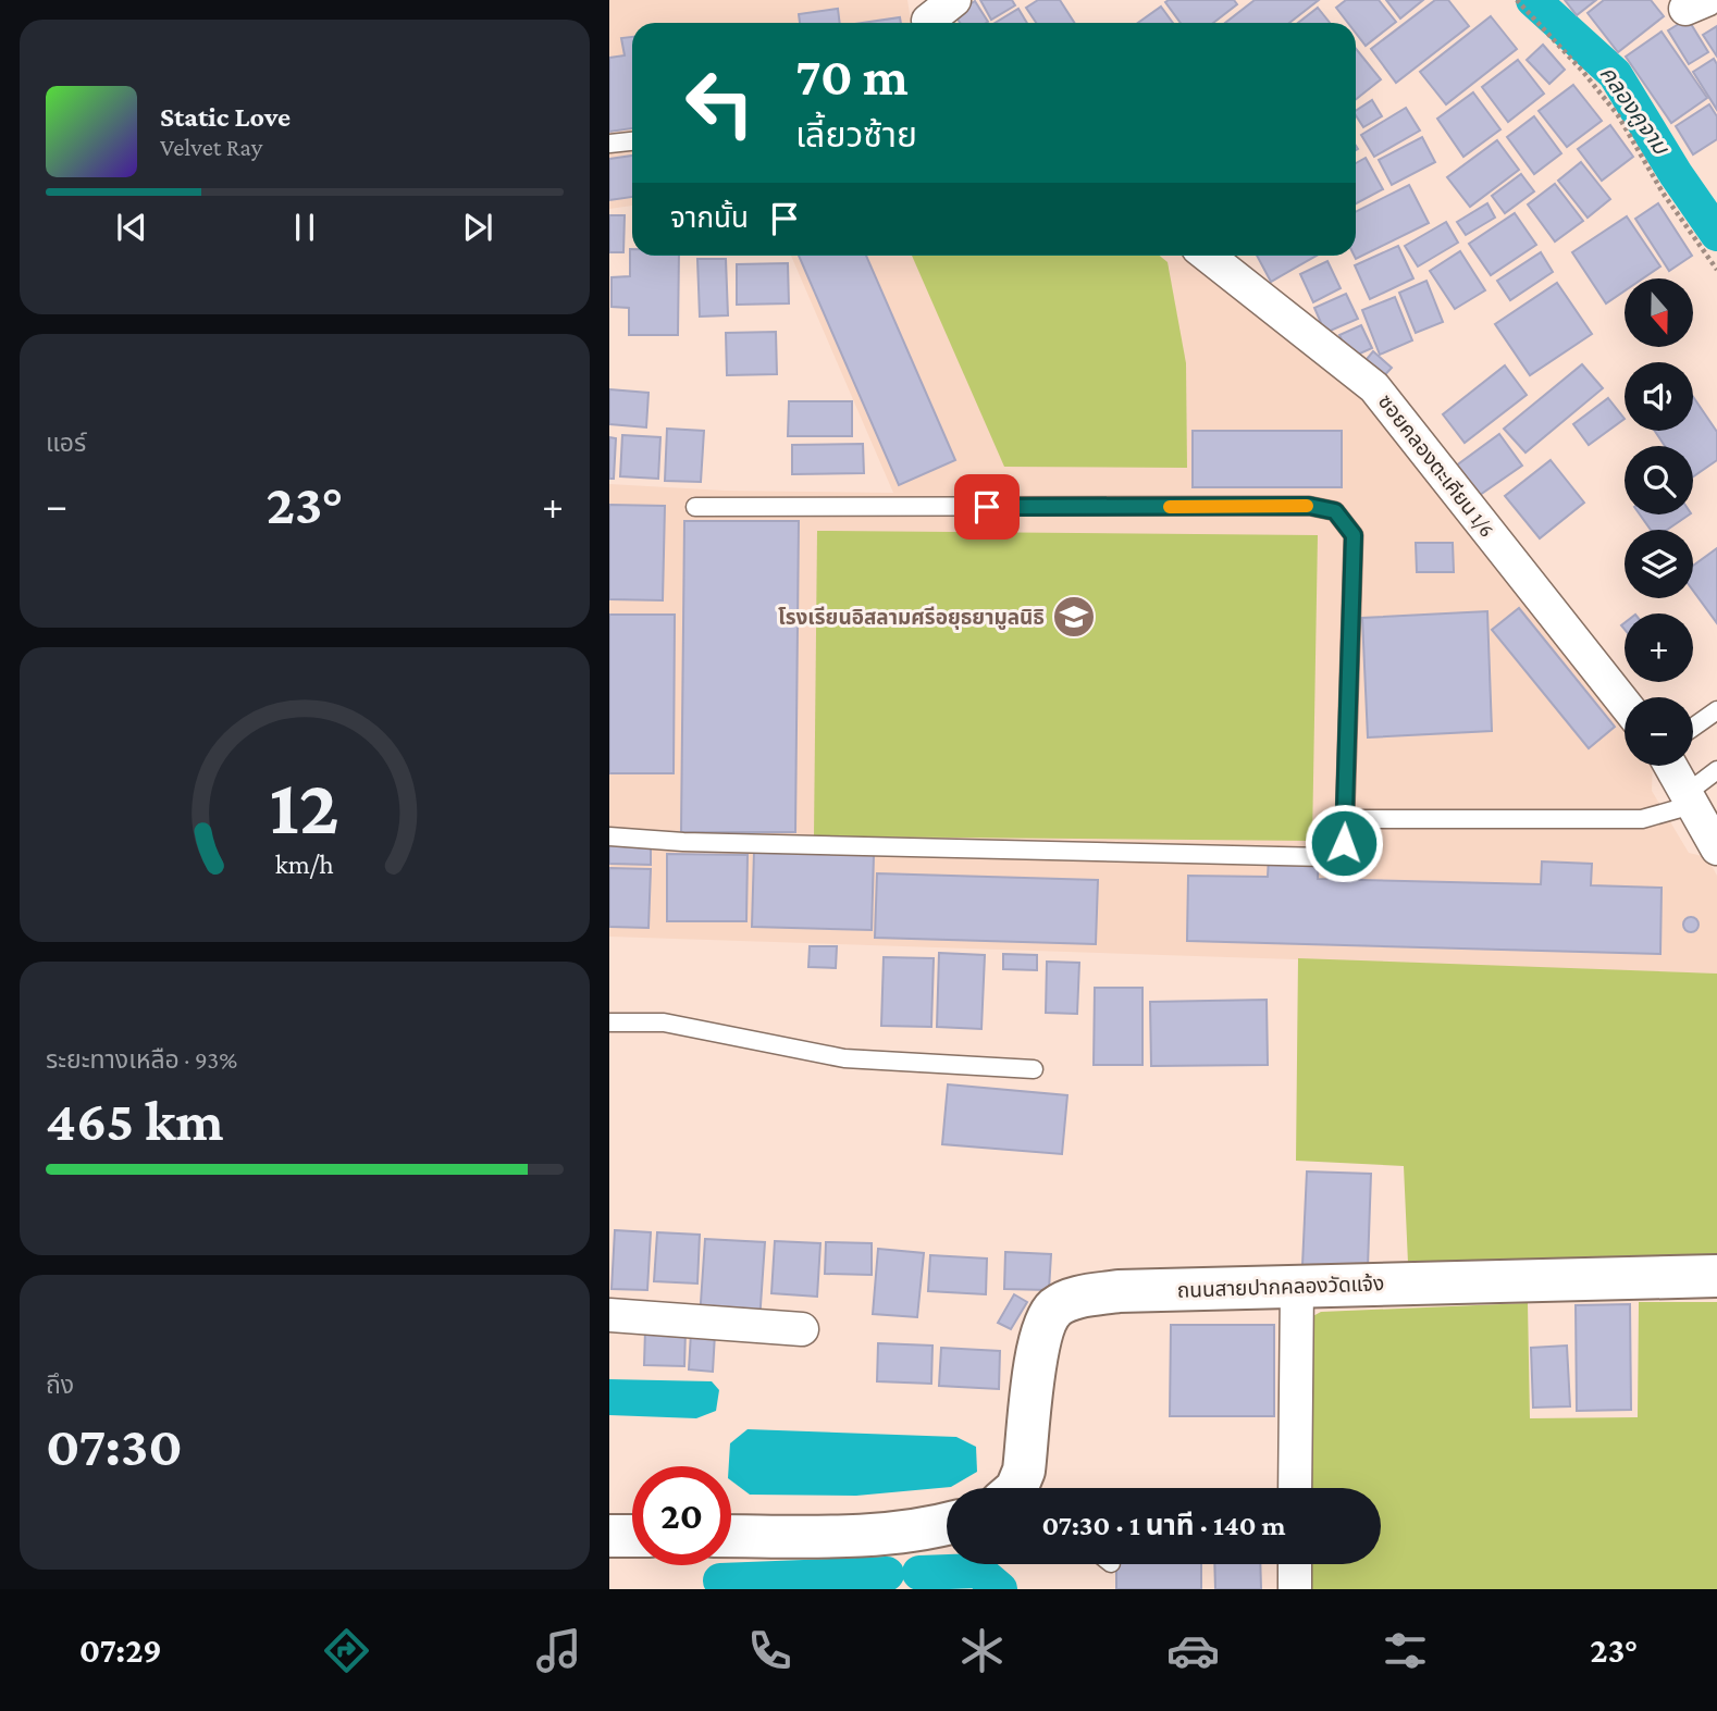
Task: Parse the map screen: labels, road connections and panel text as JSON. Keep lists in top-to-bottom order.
{
  "streets": {
    "street": ["ซอยคลองตะเคียน 1/6", "ถนนสายปากคลองวัดแจ้ง"]
  },
  "water": ["คลองคูจาม"],
  "places": {
    "school or university": ["โรงเรียนอิสลามศรีอยุธยามูลนิธิ"]
  },
  "north": "bottom",
  "page": {
    "turn": ["70 m", "เลี้ยวซ้าย"],
    "song": ["Static Love", "Velvet Ray"],
    "then": "จากนั้น",
    "map_buttons": ["+", "−"],
    "tile": [
      "แอร์",
      ["ระยะทางเหลือ · 93%", "465 km"],
      ["ถึง", "07:30"]
    ],
    "heat": ["−", "23°", "+"],
    "limit": "20",
    "trip": "07:30 · 1 นาที · 140 m",
    "tabs": ["07:29", "23°"],
    "gauge": ["12", "km/h"]
  }
}
